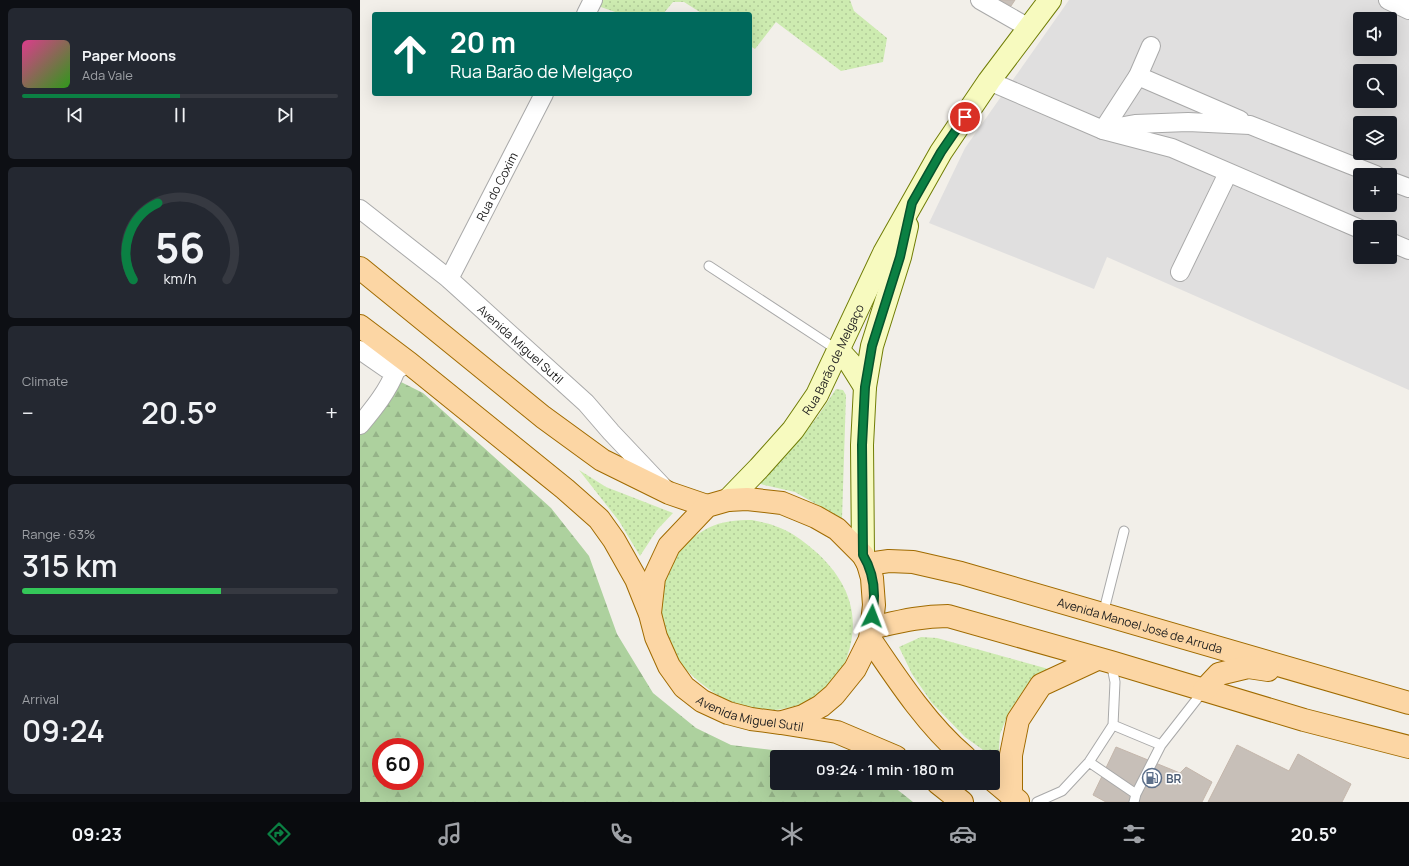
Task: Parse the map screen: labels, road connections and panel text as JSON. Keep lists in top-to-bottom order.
{
  "streets": {
    "main road": ["Avenida Miguel Sutil", "Avenida Manoel José de Arruda"],
    "street": ["Rua do Coxim", "Rua Barão de Melgaço"]
  },
  "crossings": [
    ["Rua do Coxim", "Avenida Miguel Sutil"],
    ["Rua Barão de Melgaço", "Avenida Manoel José de Arruda"]
  ],
  "places": {
    "fuel station": ["BR"]
  },
  "page": {
    "map_buttons": ["+", "−"],
    "turn": ["20 m", "Rua Barão de Melgaço"],
    "song": ["Paper Moons", "Ada Vale"],
    "tile": [
      "Climate",
      ["Range · 63%", "315 km"],
      ["Arrival", "09:24"]
    ],
    "heat": ["−", "20.5°", "+"],
    "limit": "60",
    "trip": "09:24 · 1 min · 180 m",
    "tabs": ["09:23", "20.5°"],
    "gauge": ["56", "km/h"]
  }
}
